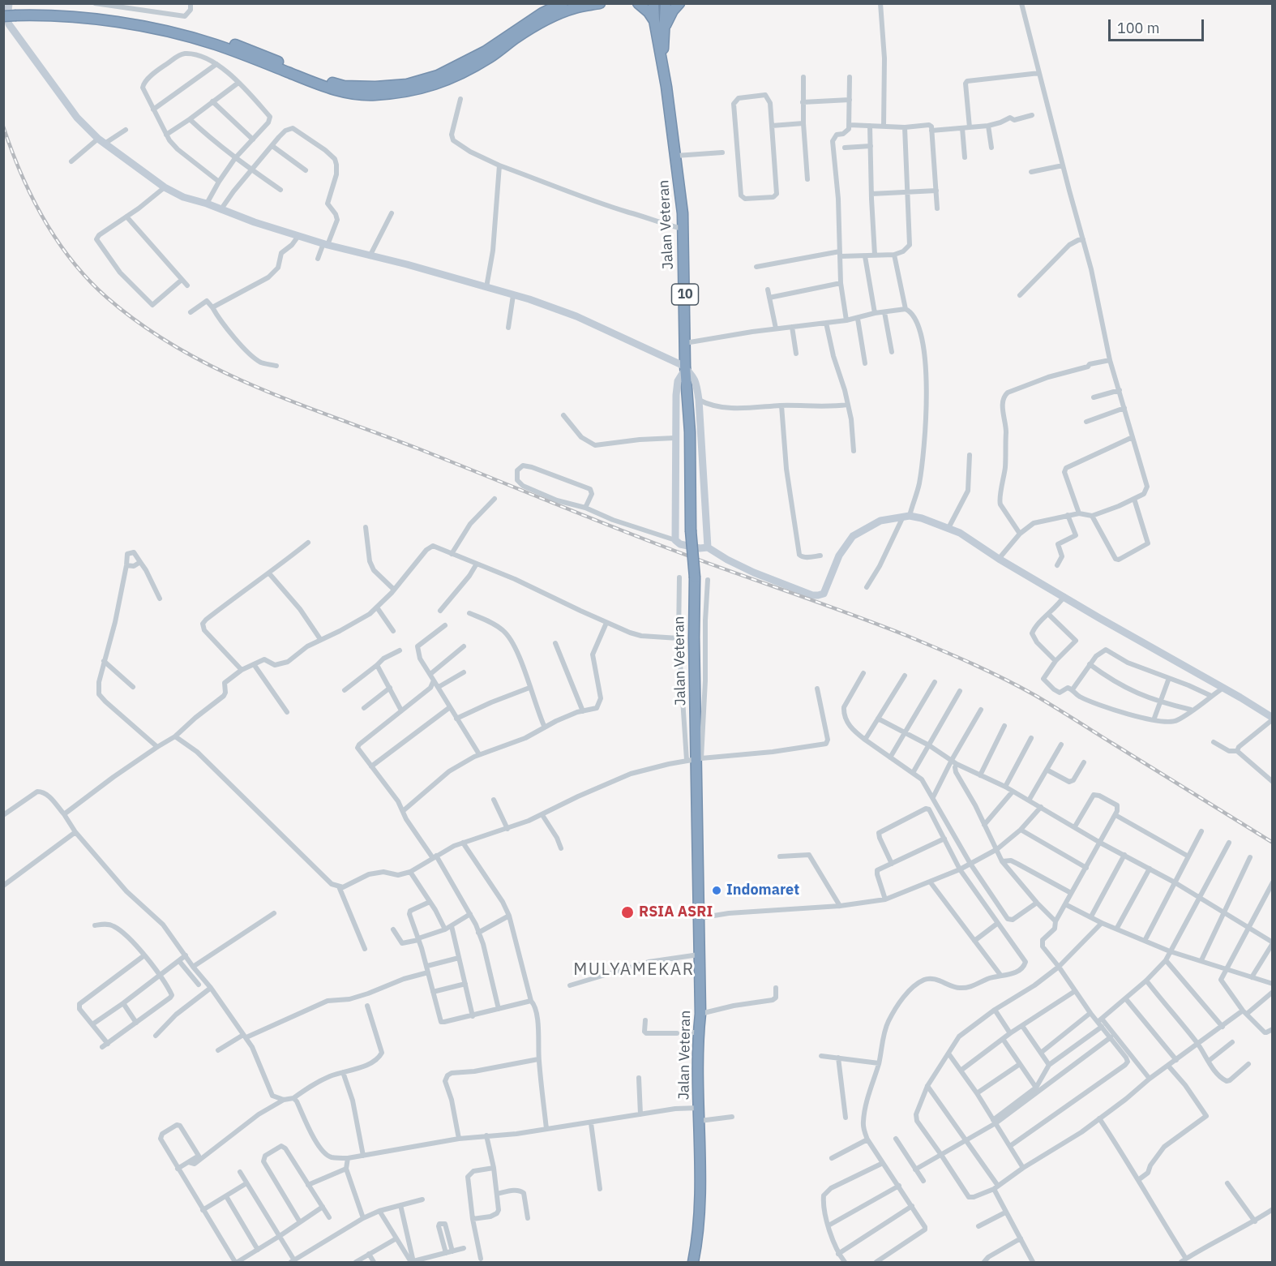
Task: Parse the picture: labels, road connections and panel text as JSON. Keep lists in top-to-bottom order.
{
  "streets": {
    "highway": ["Jalan Veteran", "10"]
  },
  "districts": ["MULYAMEKAR"],
  "places": ["Indomaret", "RSIA ASRI"],
  "scale_bar": "100 m"
}
